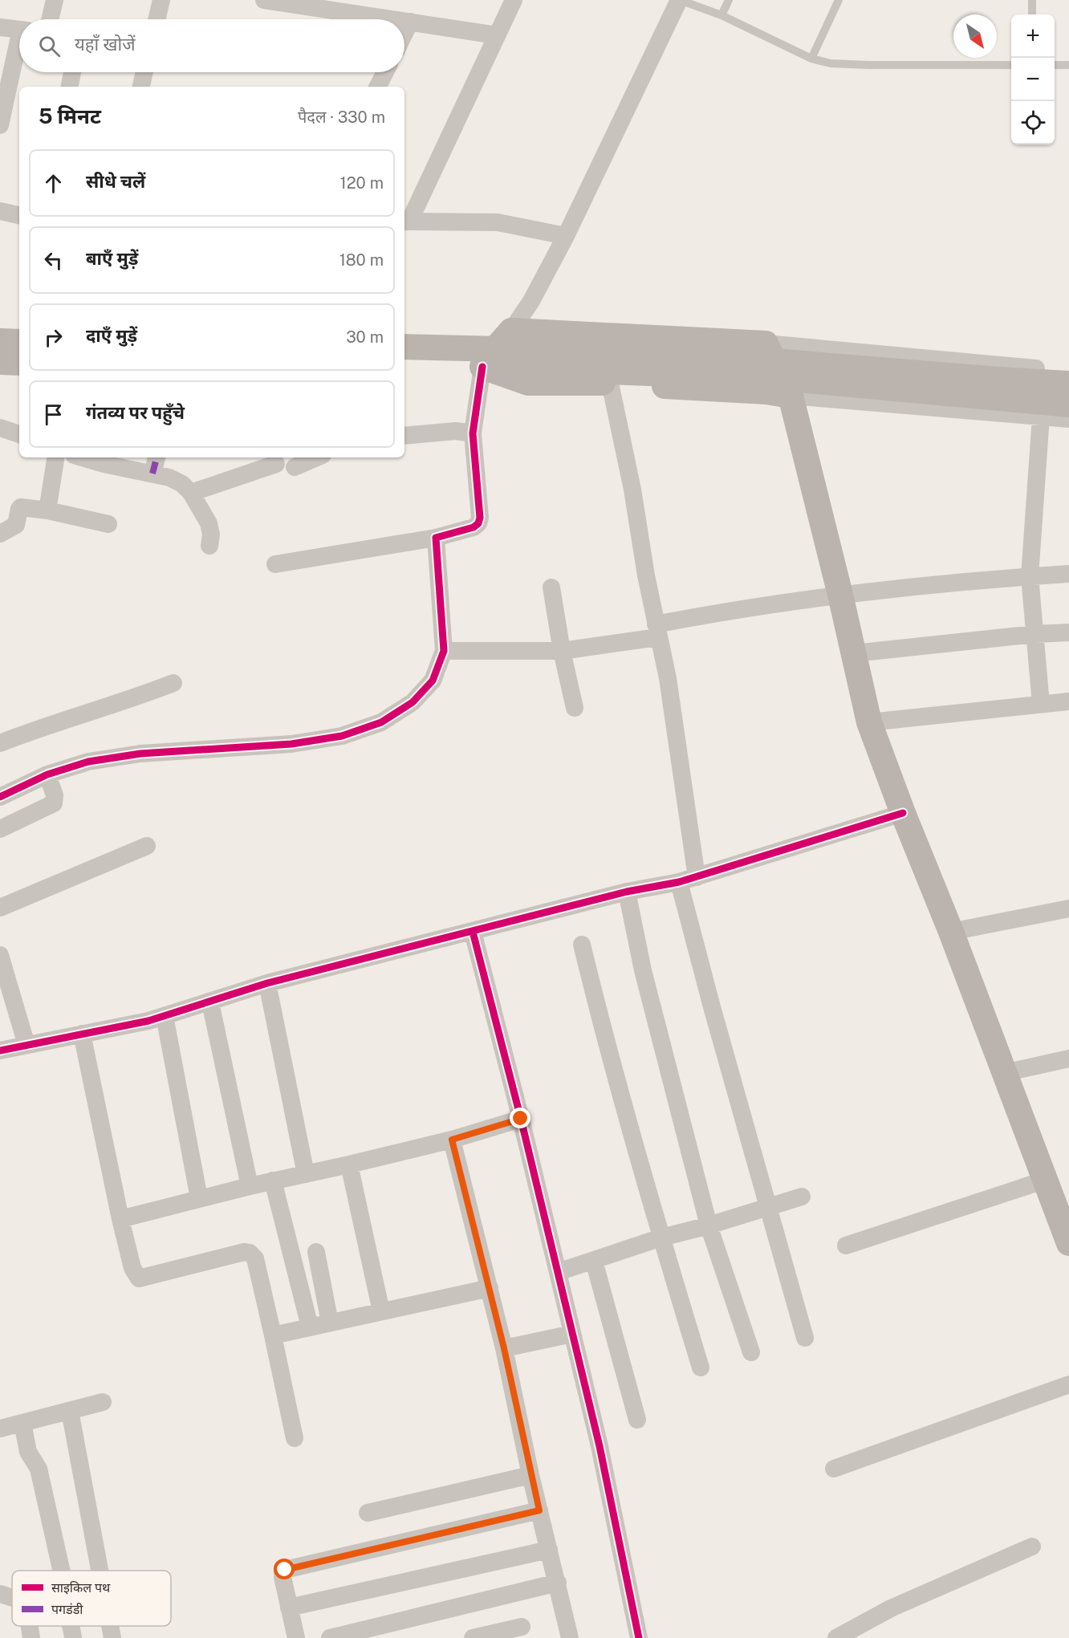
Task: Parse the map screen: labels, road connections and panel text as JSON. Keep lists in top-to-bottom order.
{
  "legend": ["साइकिल पथ", "पगडंडी"],
  "north": "bottom right",
  "page": {
    "map_buttons": ["+", "−"],
    "search": "यहाँ खोजें",
    "heading": ["5 मिनट", "पैदल · 330 m"],
    "list": [
      ["सीधे चलें", "120 m"],
      ["बाएँ मुड़ें", "180 m"],
      ["दाएँ मुड़ें", "30 m"],
      "गंतव्य पर पहुँचे"
    ]
  }
}
